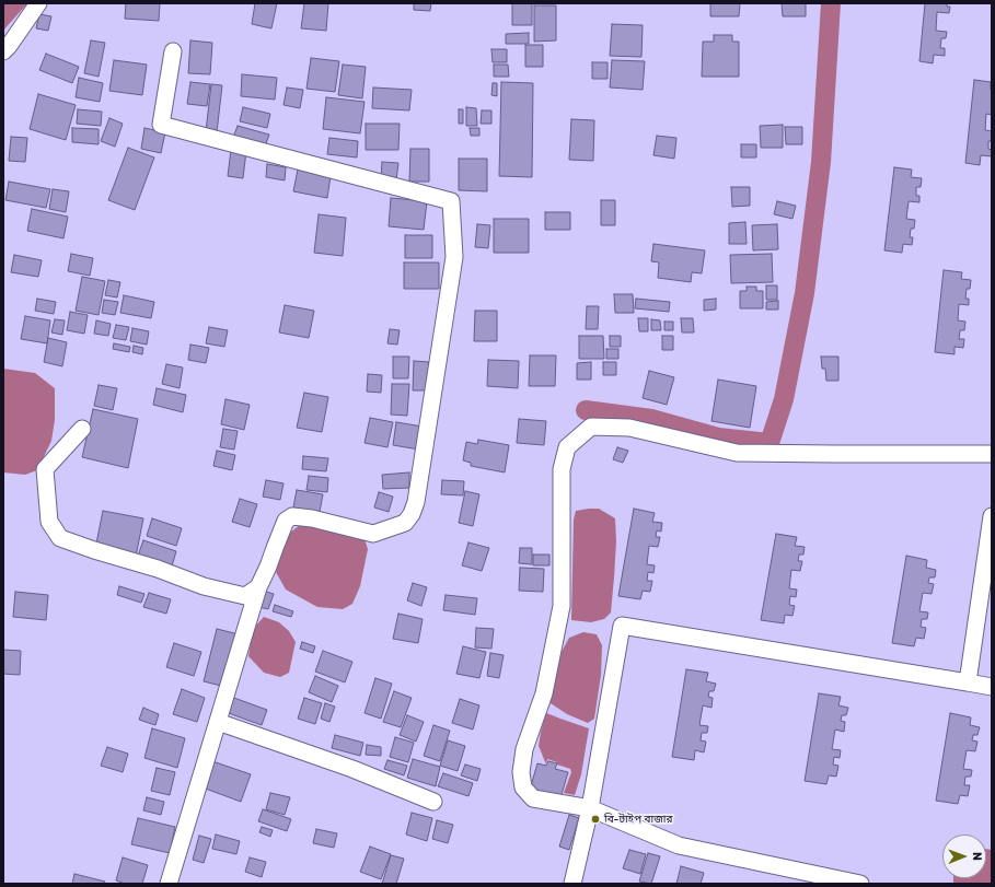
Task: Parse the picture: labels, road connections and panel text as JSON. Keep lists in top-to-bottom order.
{
  "places": ["বি-টাইপ বাজার"],
  "north": "right"
}
